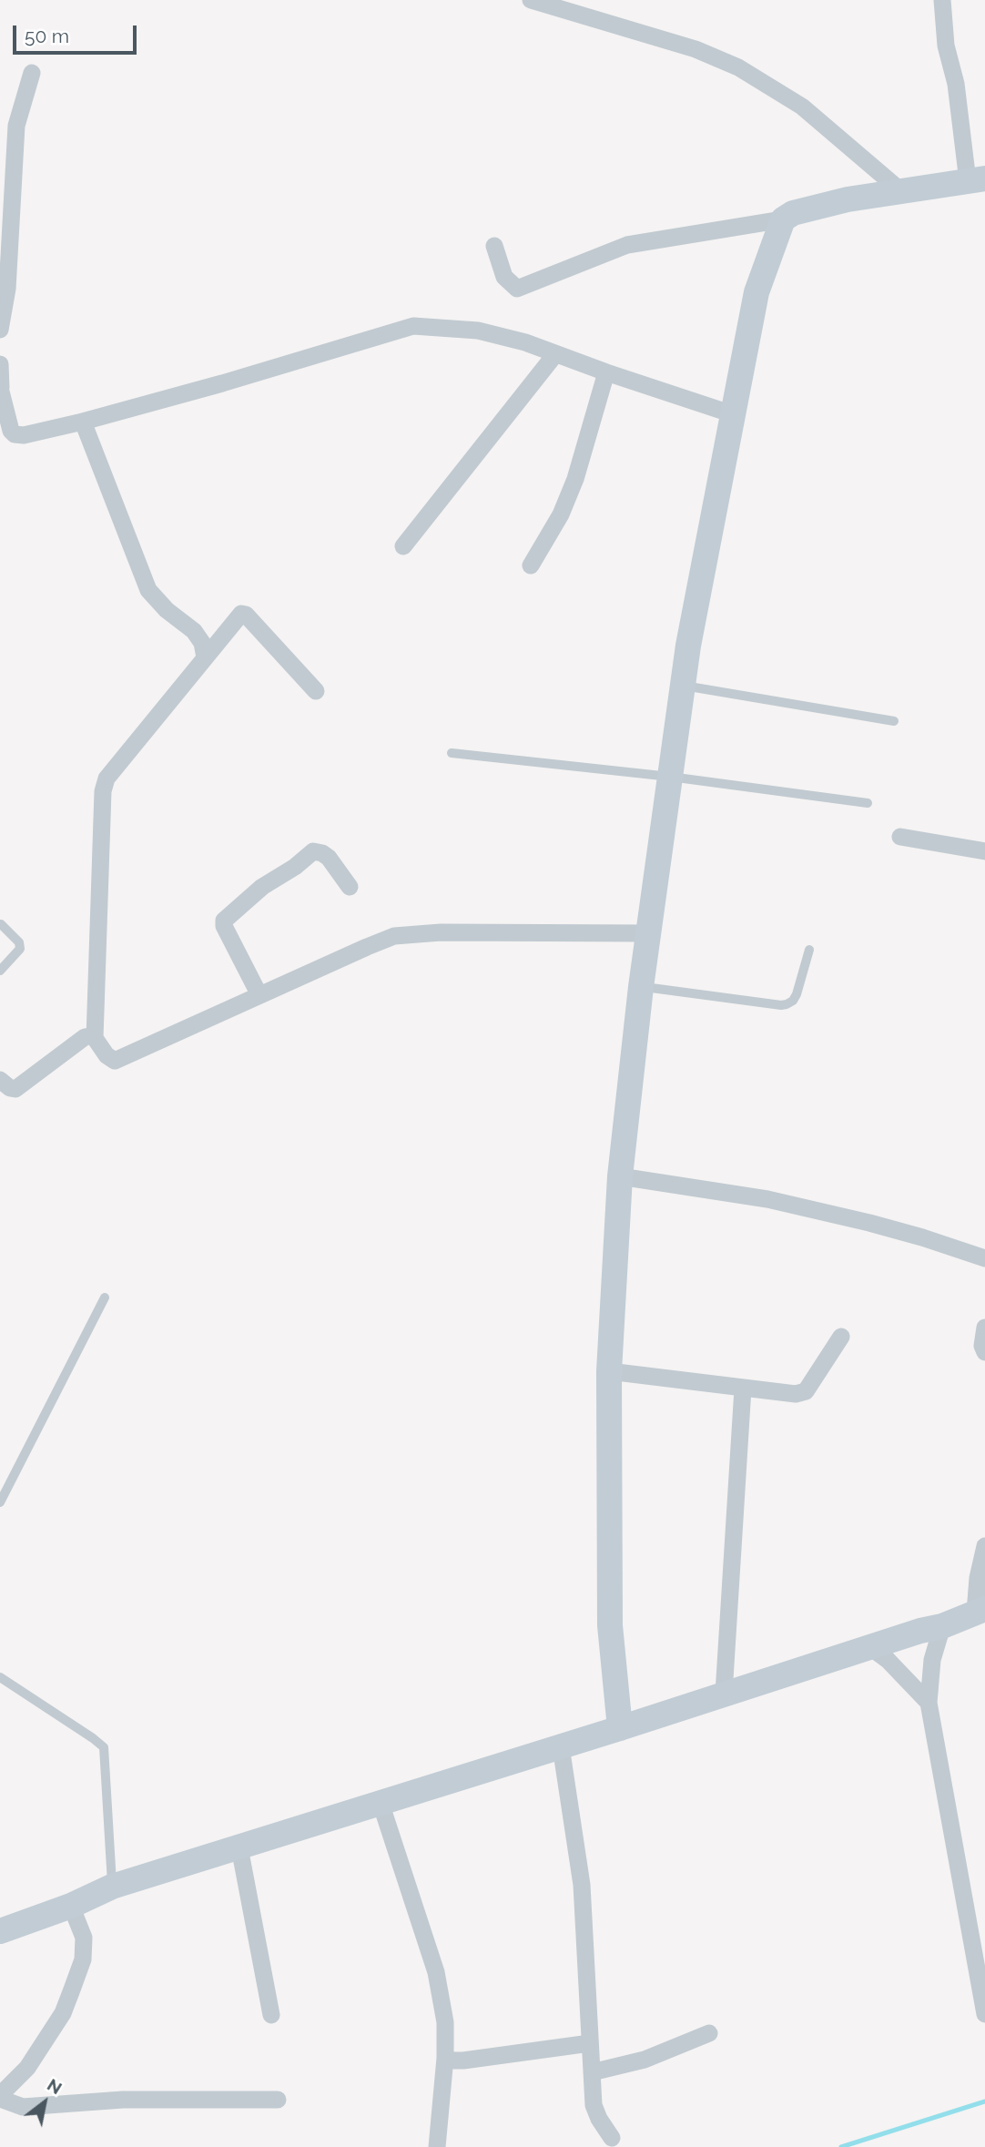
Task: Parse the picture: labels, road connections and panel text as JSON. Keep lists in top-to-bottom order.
{
  "scale_bar": "50 m",
  "north": "top right"
}
